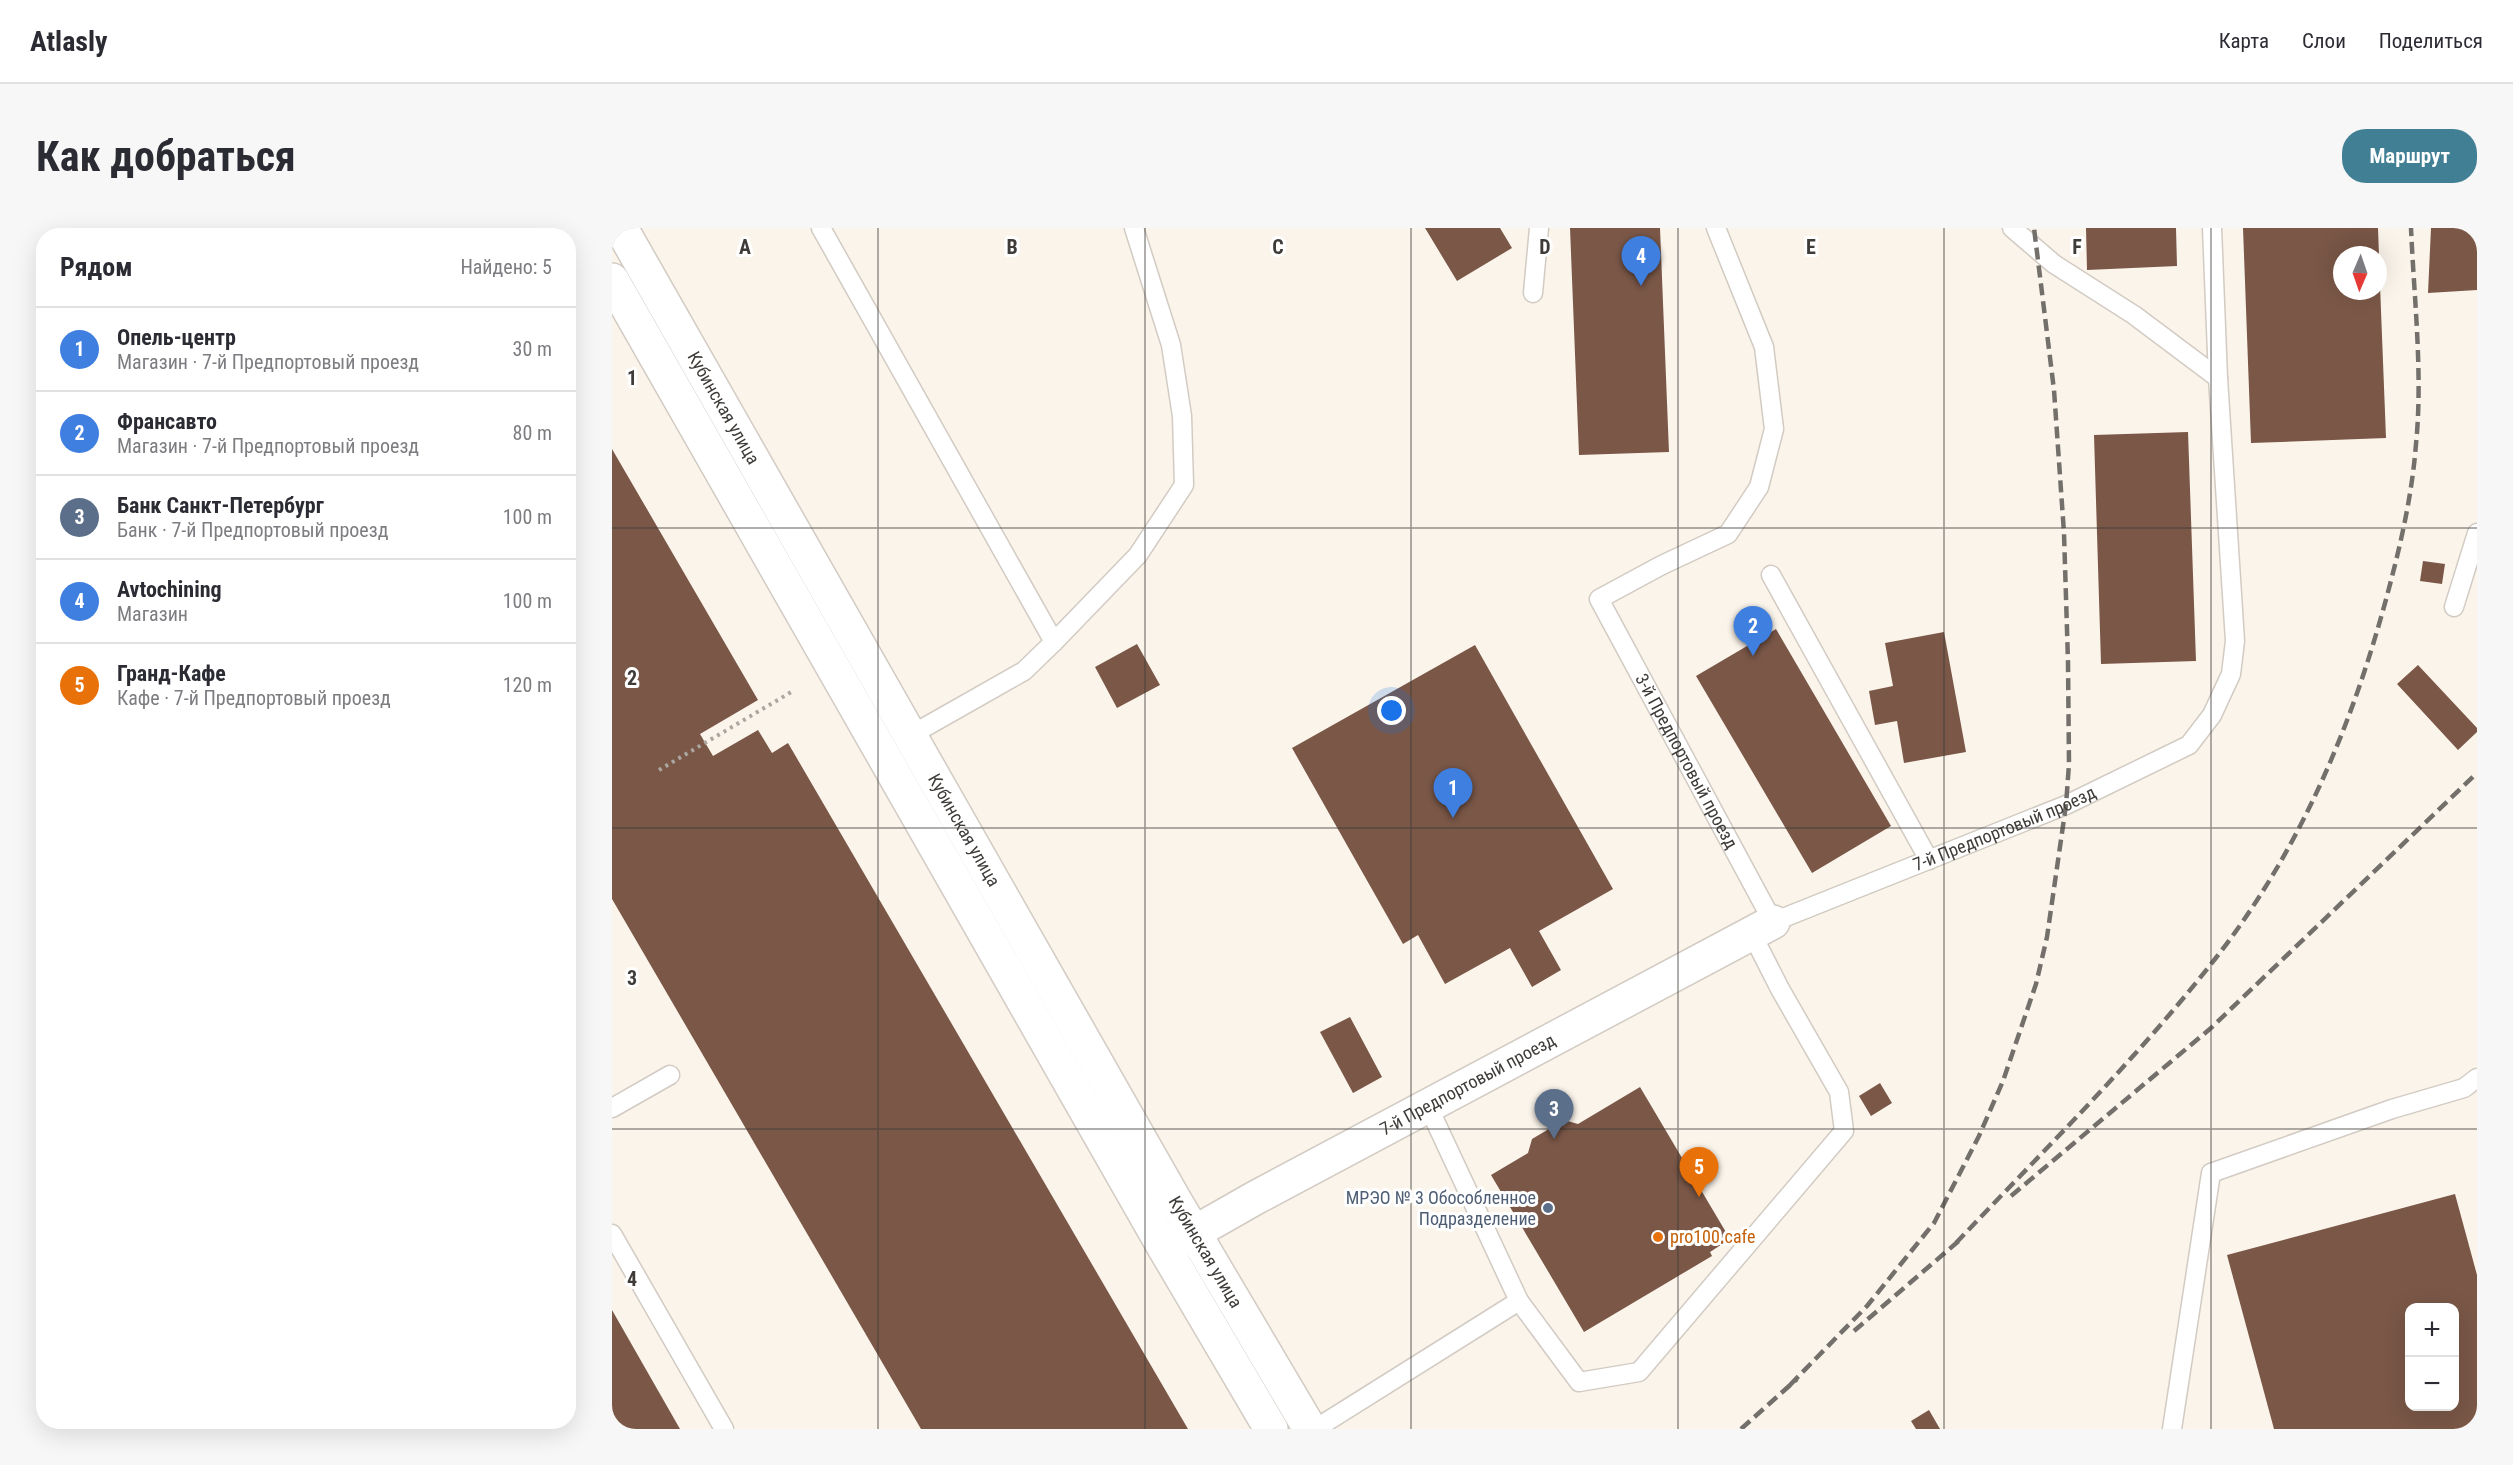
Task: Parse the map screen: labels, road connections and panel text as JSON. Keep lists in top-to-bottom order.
{
  "streets": {
    "main road": ["Кубинская улица", "7-й Предпортовый проезд"],
    "lane": ["3-й Предпортовый проезд"]
  },
  "crossings": [
    ["Кубинская улица", "7-й Предпортовый проезд"],
    ["3-й Предпортовый проезд", "7-й Предпортовый проезд"]
  ],
  "places": ["МРЭО № 3 Обособленное Подразделение", "pro100.cafe"],
  "north": "bottom",
  "page": {
    "header": "Atlasly",
    "nav": ["Карта", "Слои", "Поделиться"],
    "buttons": "Маршрут",
    "title": "Как добраться",
    "heading": ["Рядом", "Найдено: 5"],
    "pins": [
      "4",
      "2",
      "1",
      "3",
      "5"
    ],
    "list": [
      {
        "mark": "1",
        "name": "Опель-центр",
        "note": "Магазин · 7-й Предпортовый проезд",
        "value": "30 m"
      },
      {
        "mark": "2",
        "name": "Франсавто",
        "note": "Магазин · 7-й Предпортовый проезд",
        "value": "80 m"
      },
      {
        "mark": "3",
        "name": "Банк Санкт-Петербург",
        "note": "Банк · 7-й Предпортовый проезд",
        "value": "100 m"
      },
      {
        "mark": "4",
        "name": "Avtochining",
        "note": "Магазин",
        "value": "100 m"
      },
      {
        "mark": "5",
        "name": "Гранд-Кафе",
        "note": "Кафе · 7-й Предпортовый проезд",
        "value": "120 m"
      }
    ],
    "map_buttons": ["+", "−"]
  },
  "grid": {
    "columns": [
      "A",
      "B",
      "C",
      "D",
      "E",
      "F"
    ],
    "rows": [
      "1",
      "2",
      "3",
      "4"
    ]
  }
}
